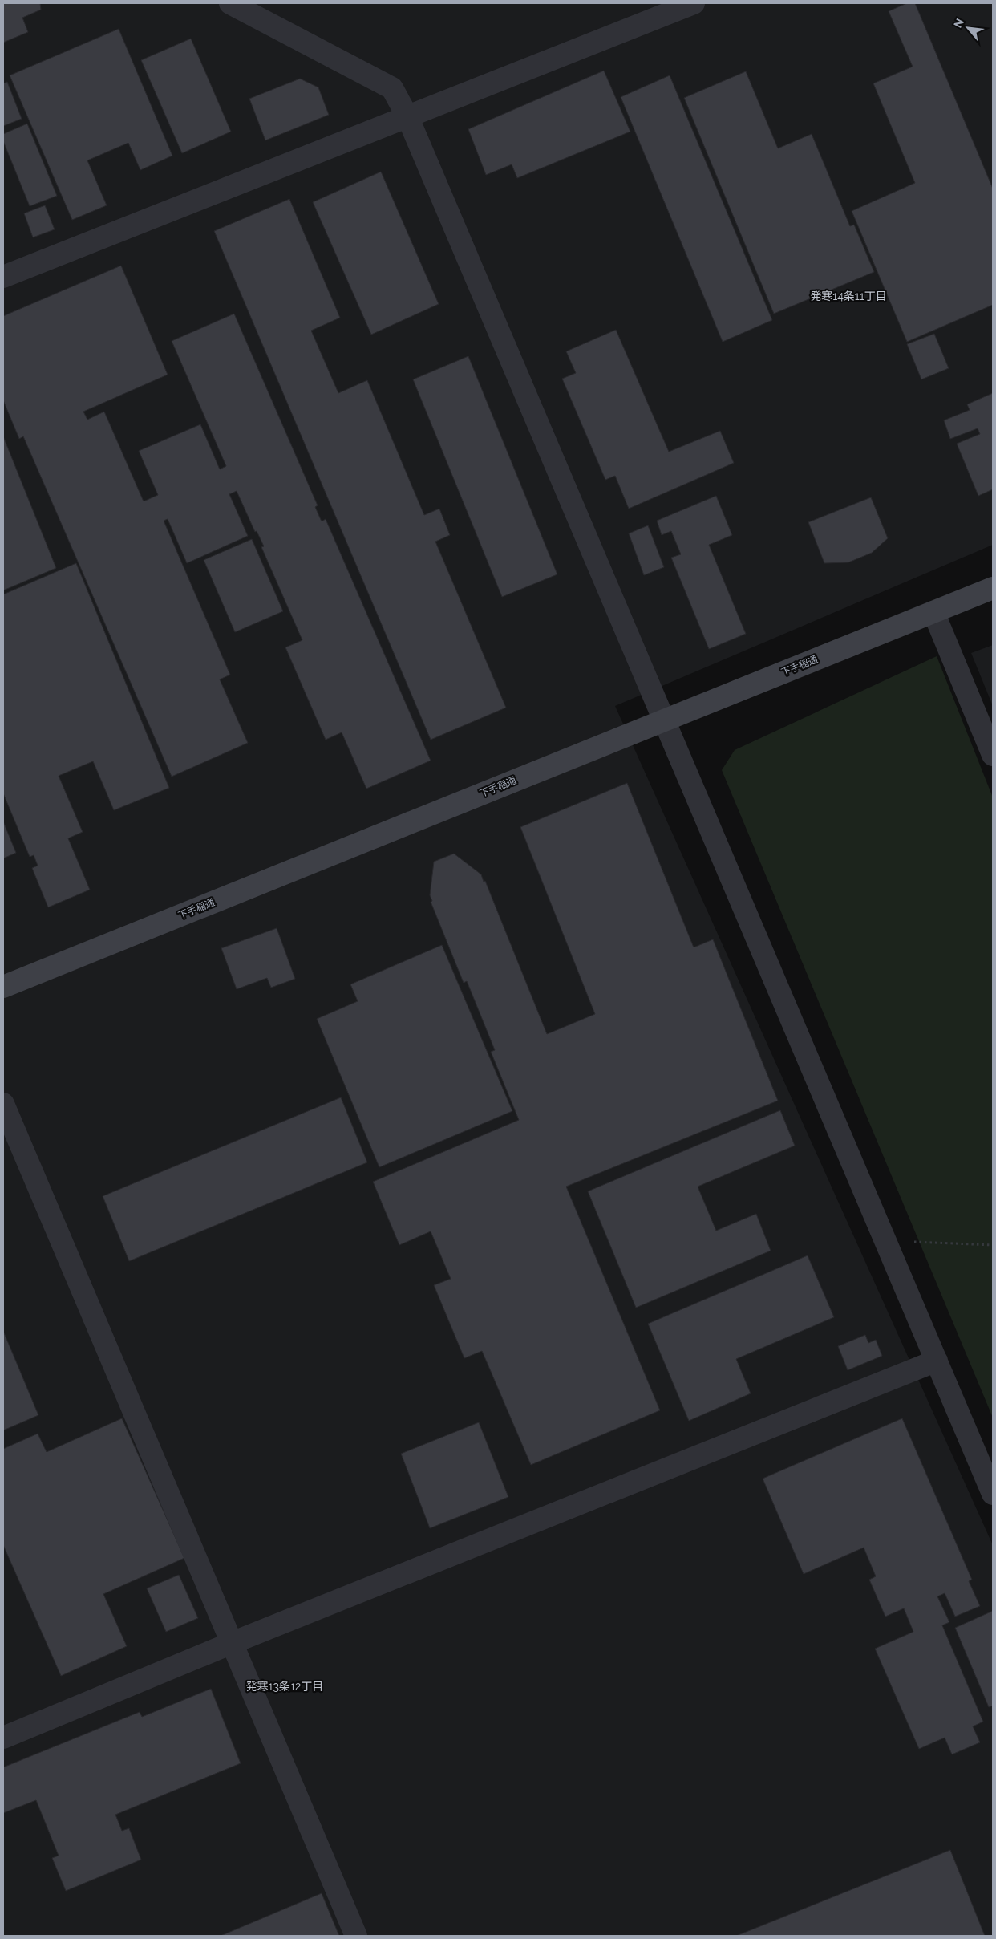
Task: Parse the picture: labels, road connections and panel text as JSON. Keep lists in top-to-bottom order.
{
  "streets": {
    "main road": ["下手稲通"]
  },
  "districts": ["発寒14条11丁目", "発寒13条12丁目"],
  "north": "top left"
}
